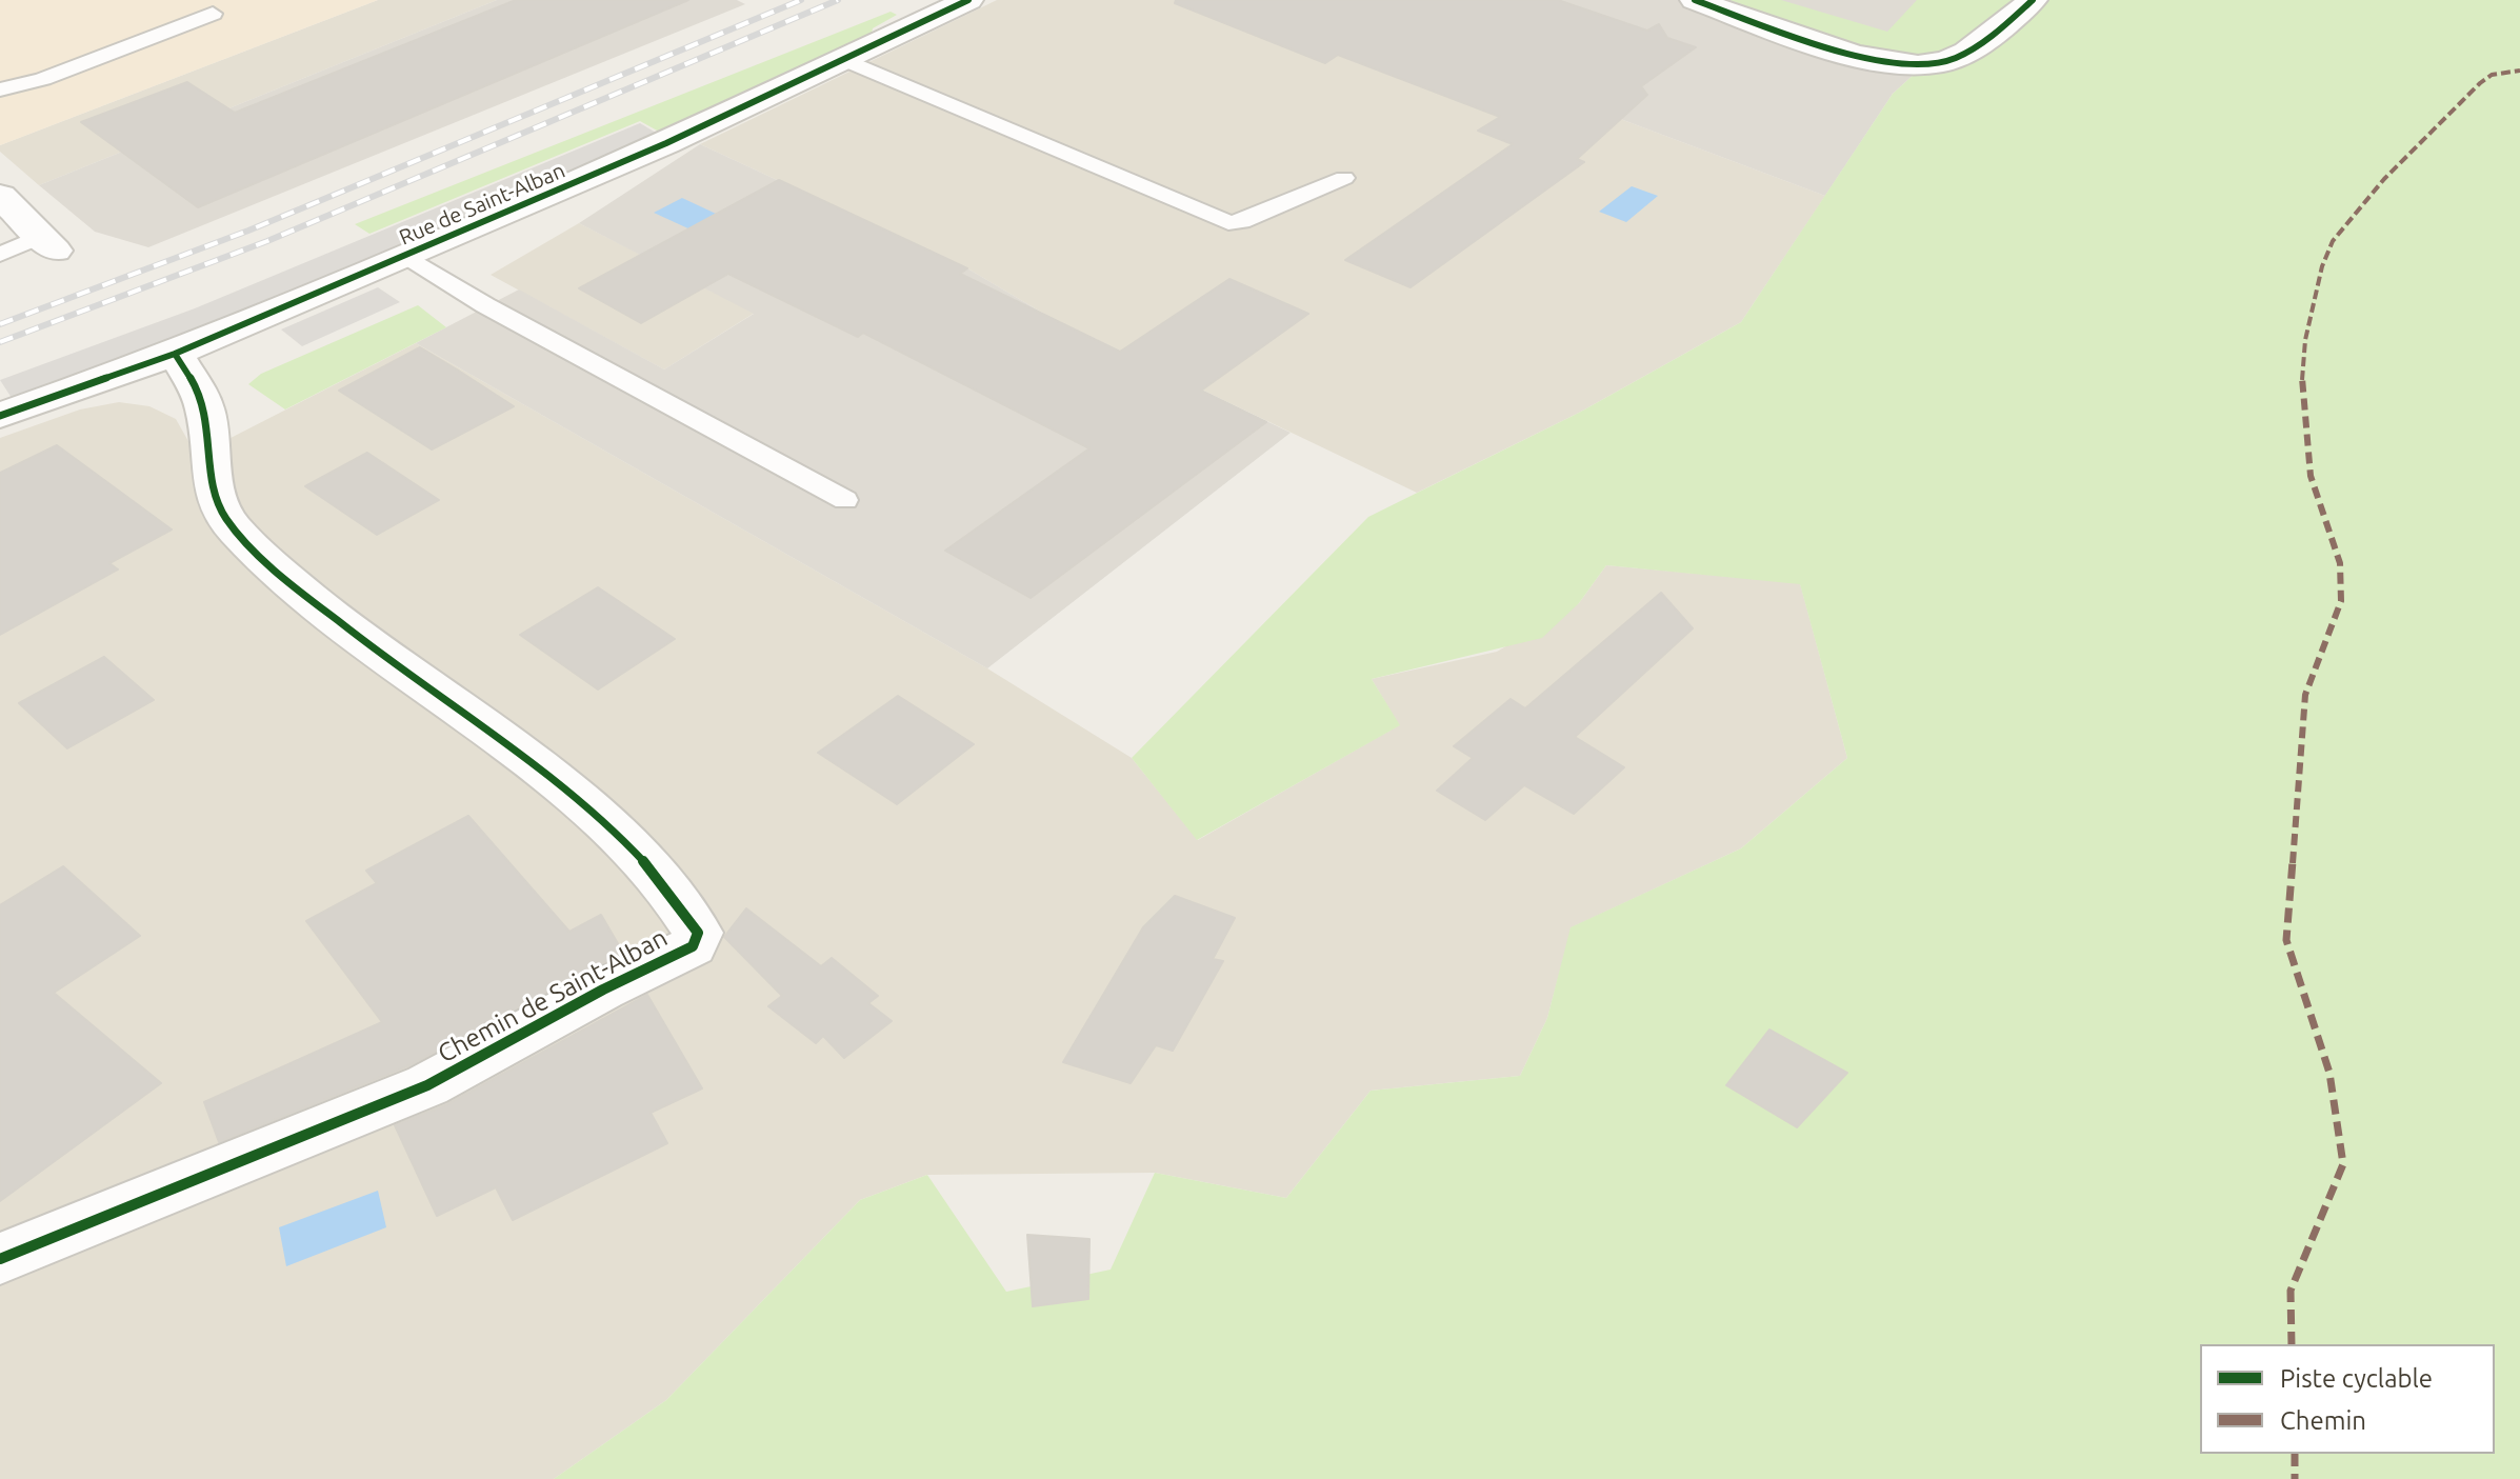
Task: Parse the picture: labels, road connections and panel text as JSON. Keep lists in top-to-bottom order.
{
  "streets": {
    "street": ["Rue de Saint-Alban", "Chemin de Saint-Alban"]
  },
  "crossings": [
    ["Rue de Saint-Alban", "Chemin de Saint-Alban"]
  ],
  "legend": ["Piste cyclable", "Chemin"]
}
